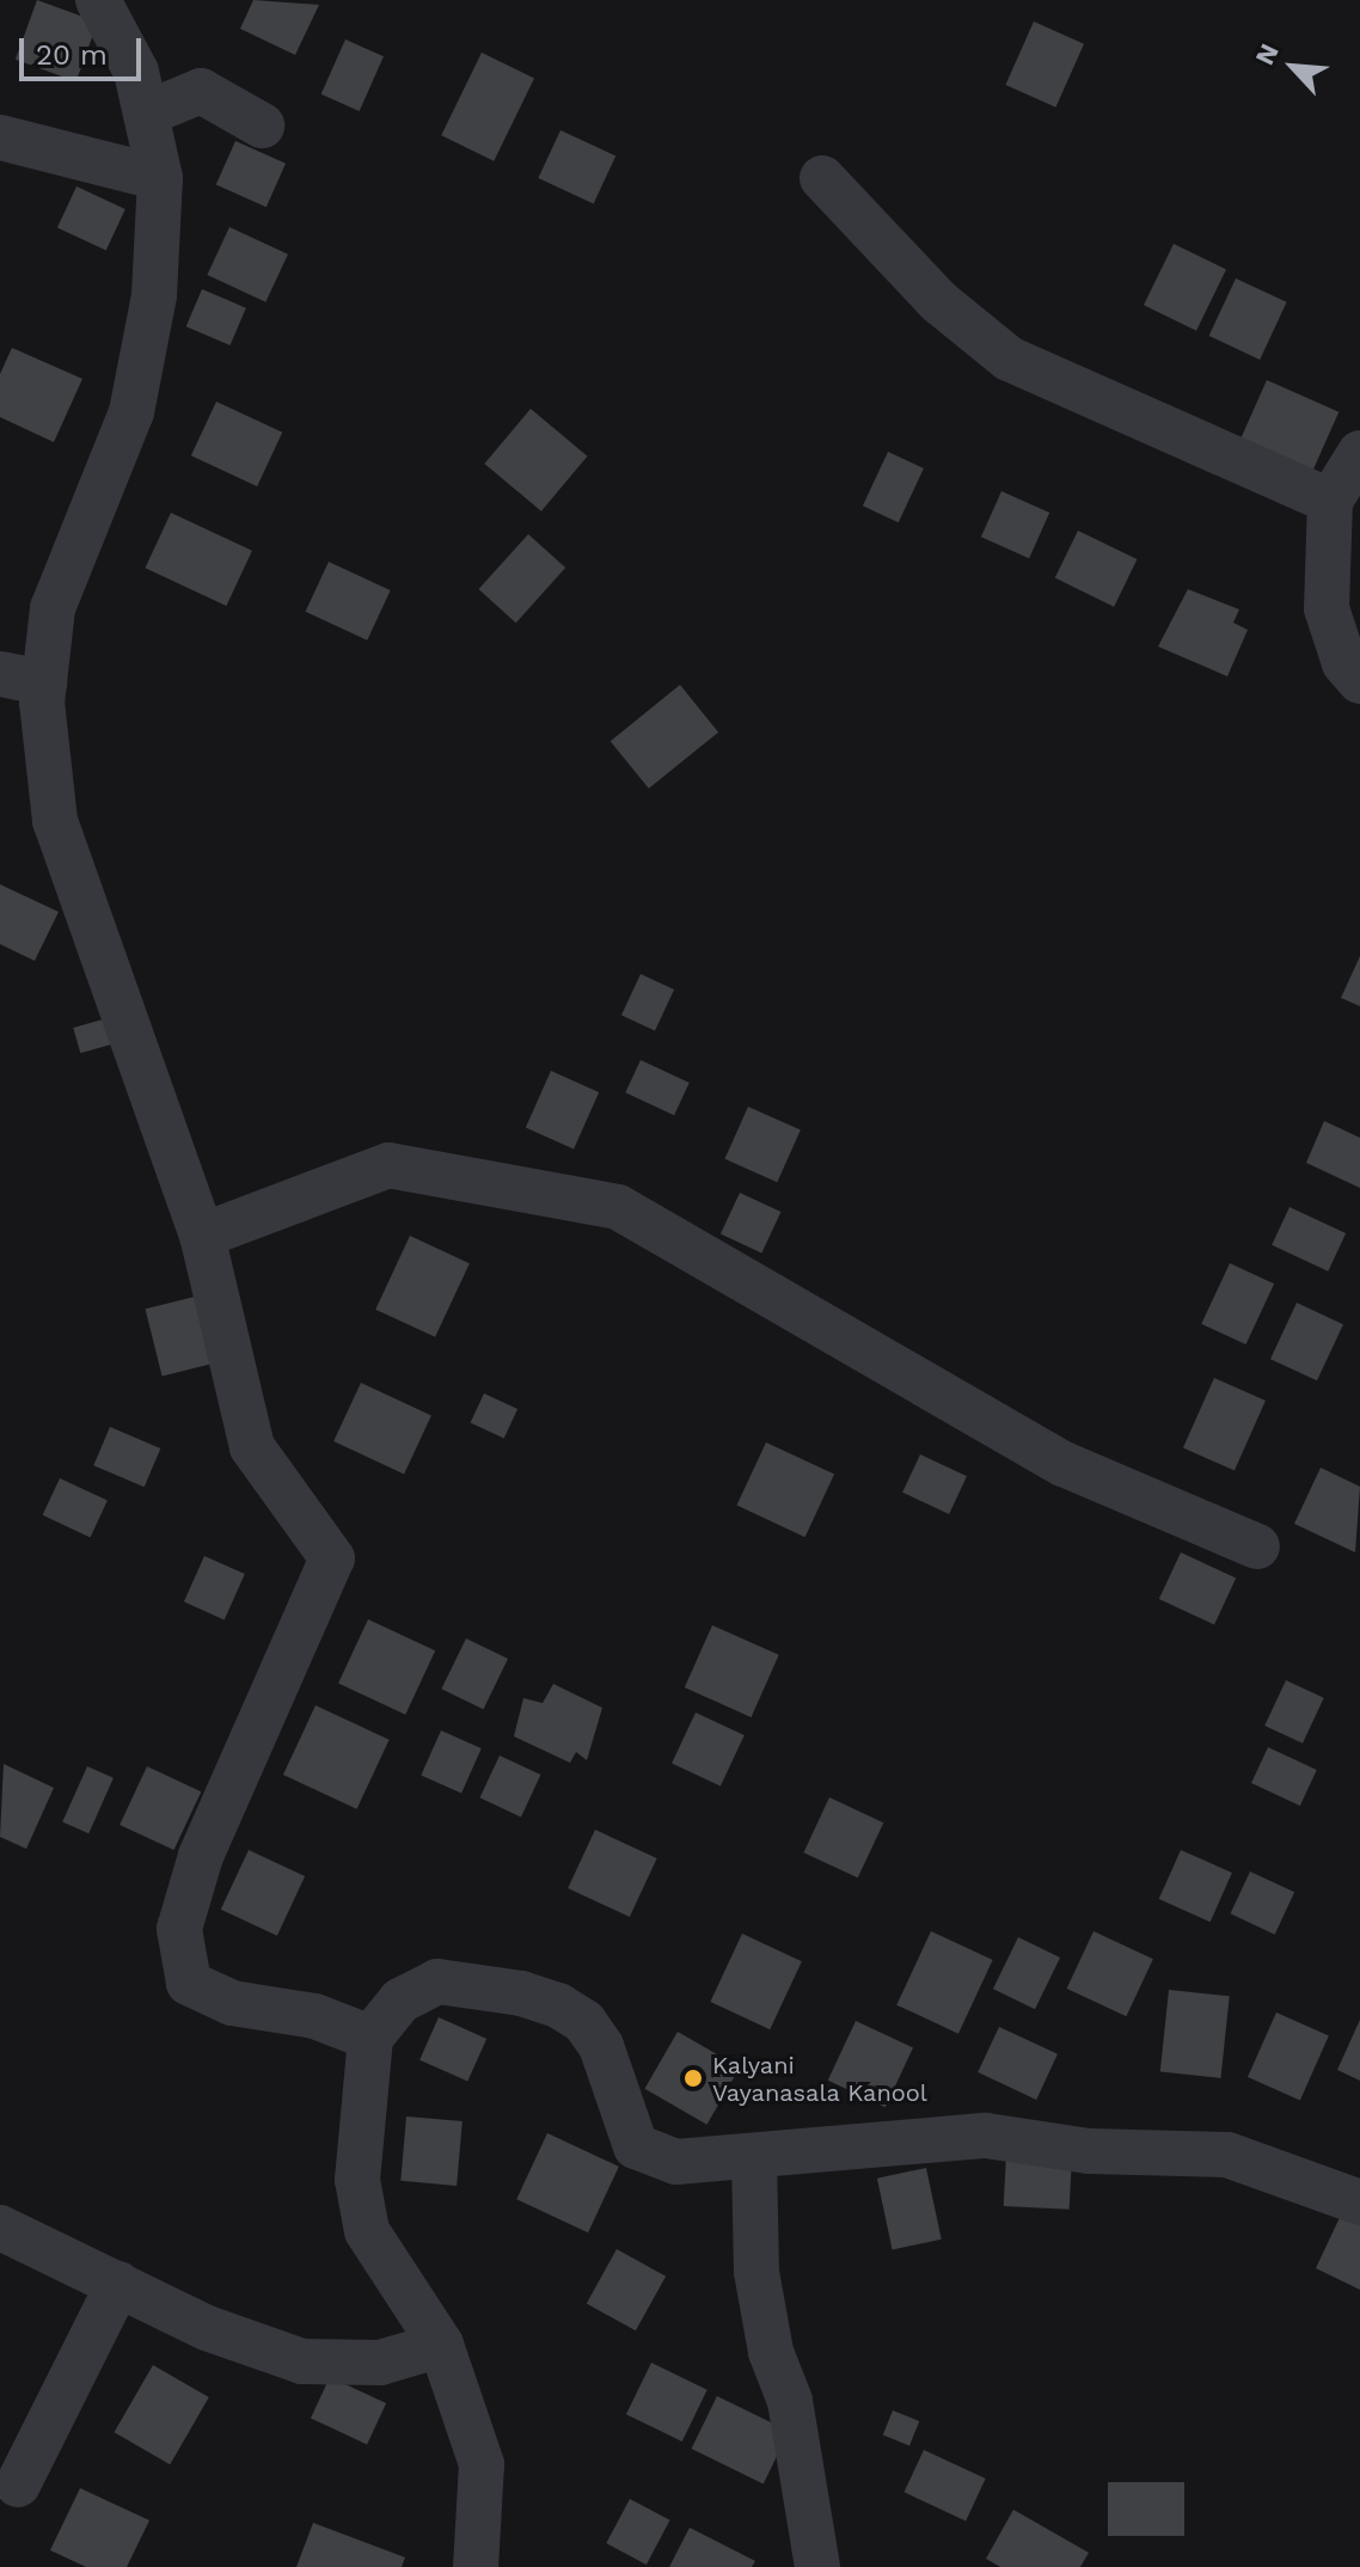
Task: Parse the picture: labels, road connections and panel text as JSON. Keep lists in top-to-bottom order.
{
  "places": ["Kalyani Vayanasala Kanool"],
  "scale_bar": "20 m",
  "north": "top left"
}
